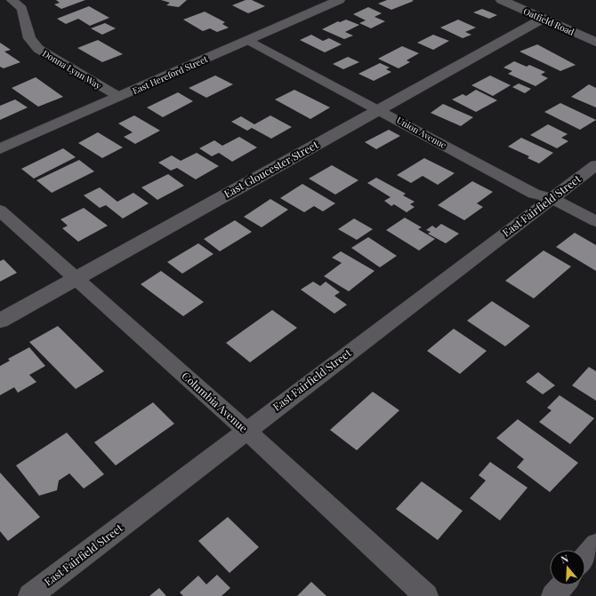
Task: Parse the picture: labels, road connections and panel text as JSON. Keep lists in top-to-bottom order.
{
  "streets": {
    "street": [
      "Oatfield Road",
      "Donna Lynn Way",
      "East Hereford Street",
      "Union Avenue",
      "East Gloucester Street",
      "East Fairfield Street",
      "Columbia Avenue"
    ]
  },
  "crossings": [
    ["Oatfield Road", "East Gloucester Street"],
    ["Donna Lynn Way", "East Hereford Street"],
    ["East Hereford Street", "Union Avenue"],
    ["Union Avenue", "East Gloucester Street"],
    ["Union Avenue", "East Fairfield Street"],
    ["East Gloucester Street", "Columbia Avenue"],
    ["East Fairfield Street", "Columbia Avenue"]
  ],
  "north": "top"
}
